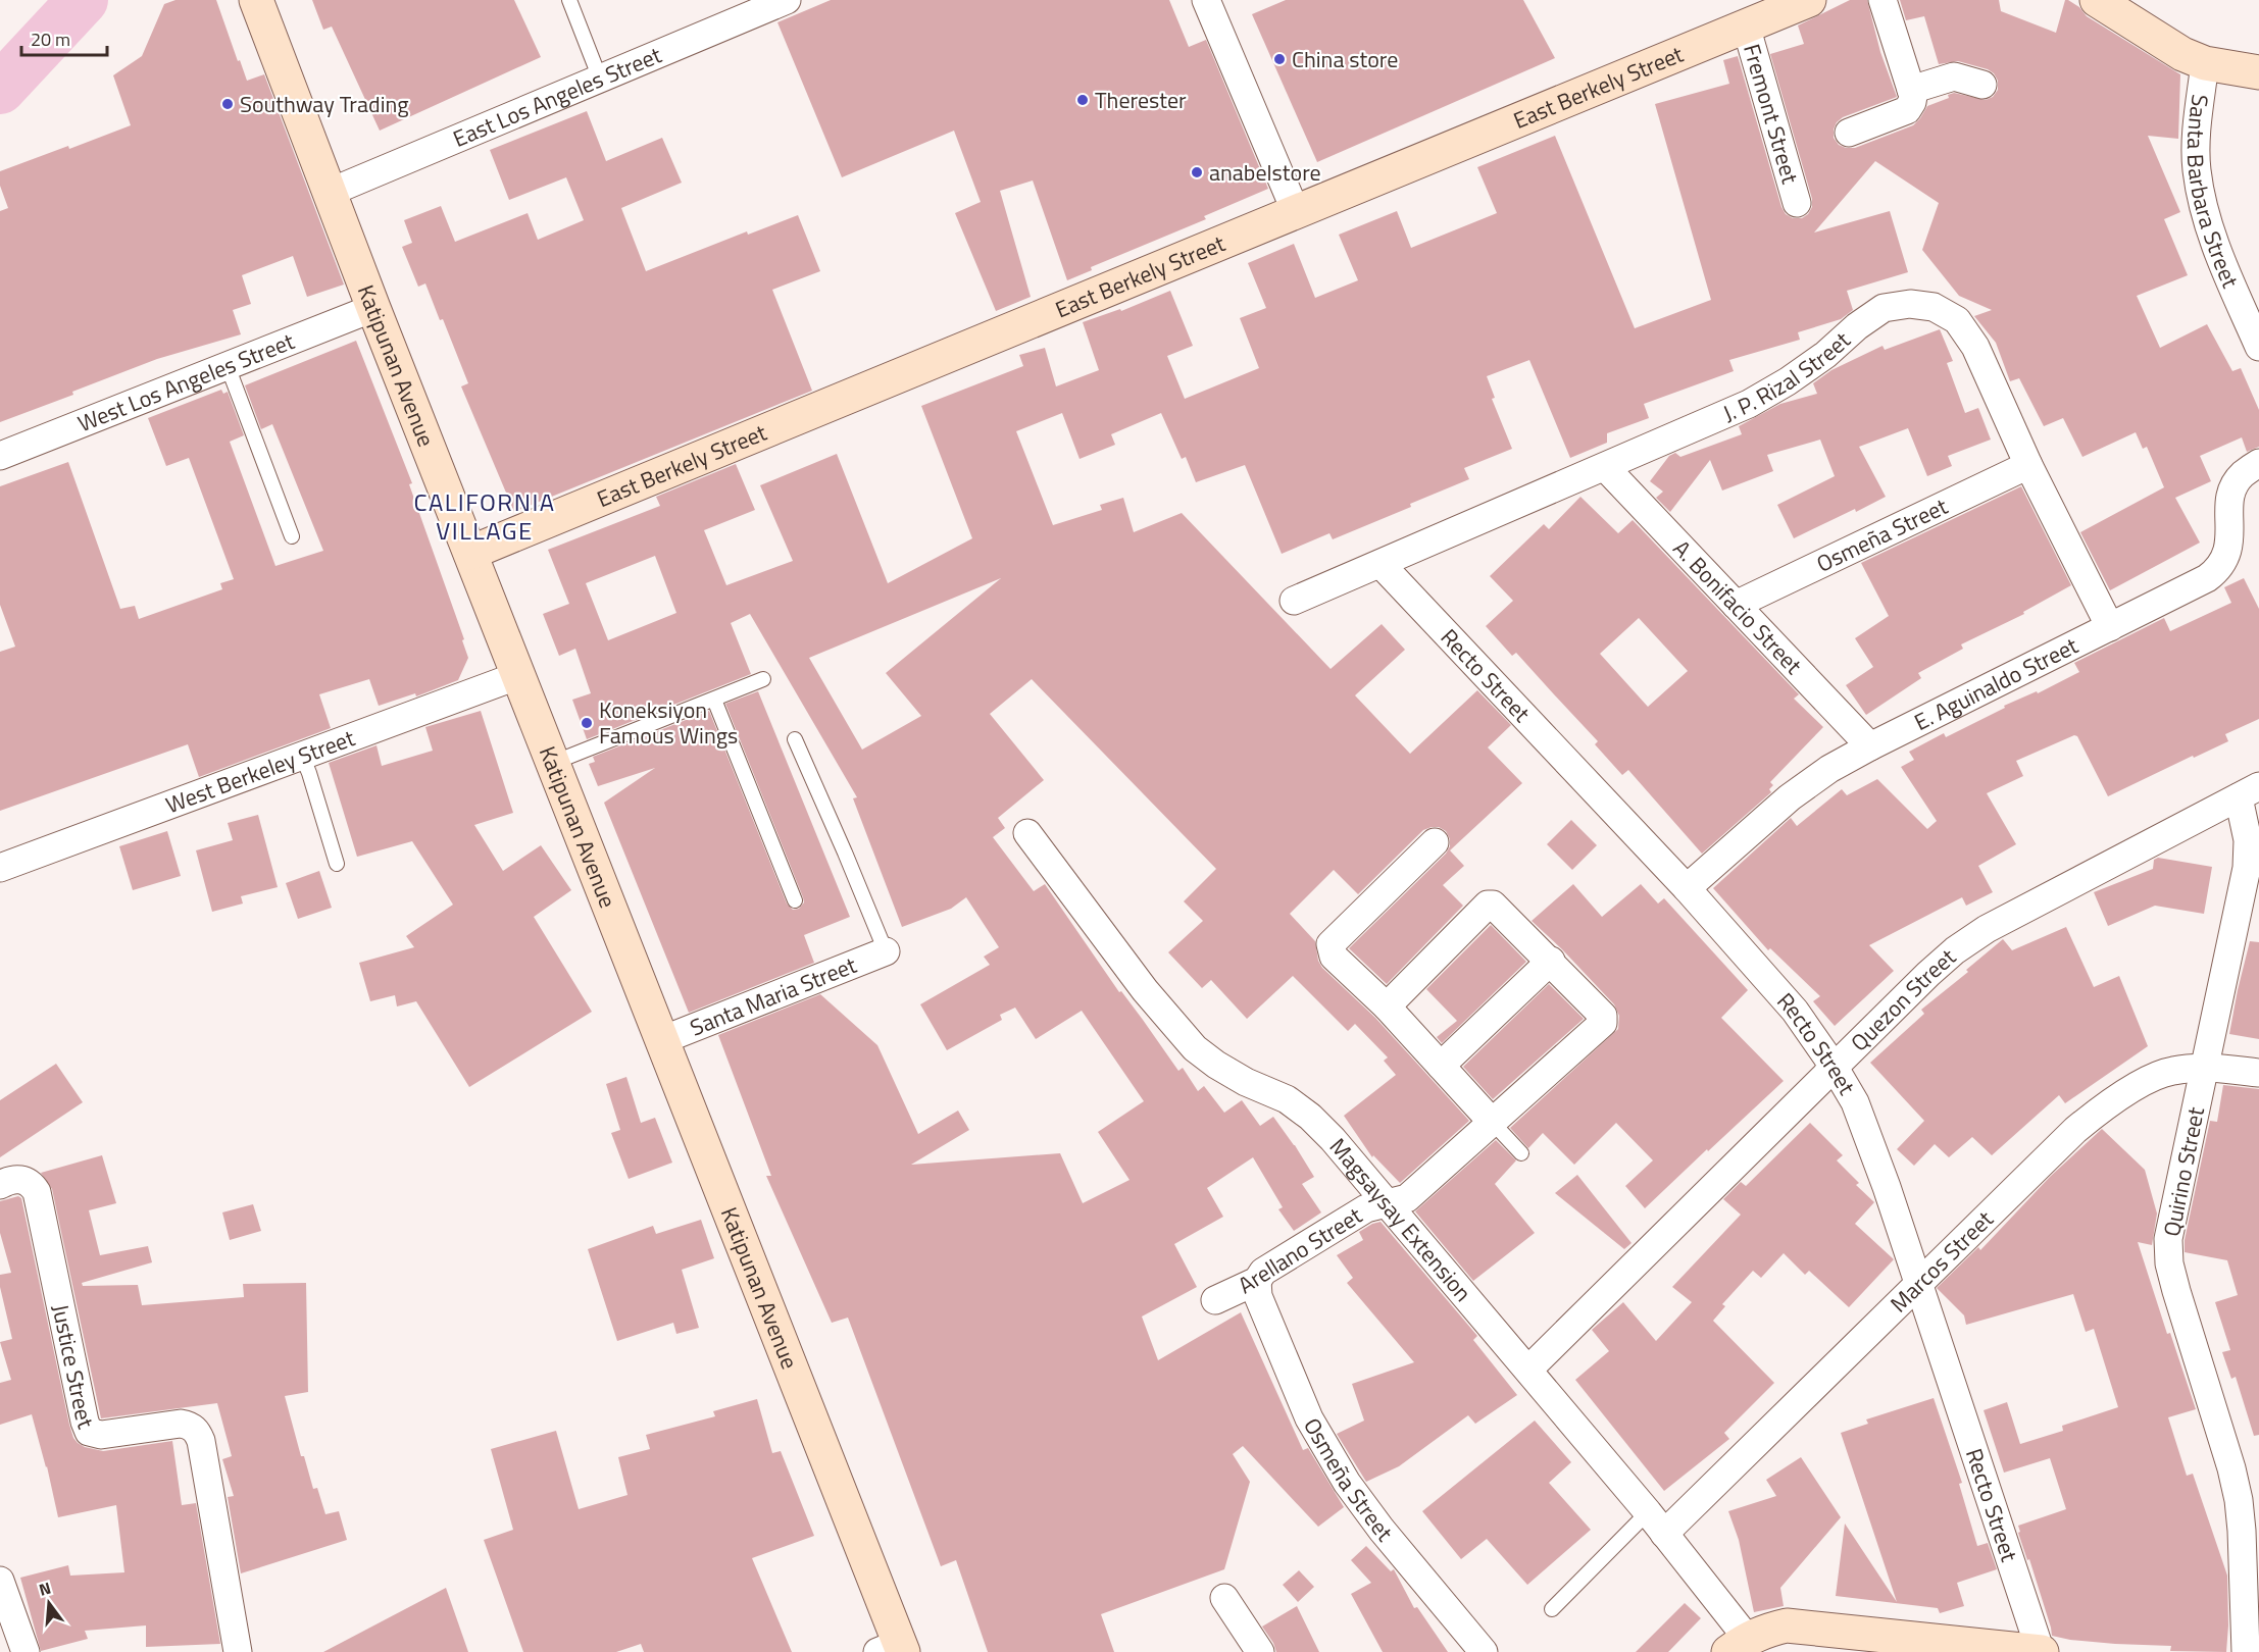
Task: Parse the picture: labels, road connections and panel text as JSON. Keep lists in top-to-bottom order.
{
  "streets": {
    "street": [
      "East Berkely Street",
      "East Los Angeles Street",
      "Fremont Street",
      "Santa Barbara Street",
      "Katipunan Avenue",
      "J. P. Rizal Street",
      "West Los Angeles Street",
      "Osmeña Street",
      "A. Bonifacio Street",
      "Recto Street",
      "E. Aguinaldo Street",
      "West Berkeley Street",
      "Santa Maria Street",
      "Quezon Street",
      "Quirino Street",
      "Magsaysay Extension",
      "Arellano Street",
      "Marcos Street",
      "Justice Street"
    ]
  },
  "crossings": [
    ["East Berkely Street", "Fremont Street"],
    ["East Berkely Street", "Katipunan Avenue"],
    ["East Los Angeles Street", "Katipunan Avenue"],
    ["Katipunan Avenue", "West Los Angeles Street"],
    ["Katipunan Avenue", "West Berkeley Street"],
    ["Katipunan Avenue", "Santa Maria Street"],
    ["J. P. Rizal Street", "Osmeña Street"],
    ["J. P. Rizal Street", "A. Bonifacio Street"],
    ["J. P. Rizal Street", "Recto Street"],
    ["J. P. Rizal Street", "E. Aguinaldo Street"],
    ["Osmeña Street", "A. Bonifacio Street"],
    ["Osmeña Street", "Arellano Street"],
    ["A. Bonifacio Street", "E. Aguinaldo Street"],
    ["Recto Street", "E. Aguinaldo Street"],
    ["Recto Street", "Quezon Street"],
    ["Recto Street", "Marcos Street"],
    ["Quezon Street", "Quirino Street"],
    ["Quezon Street", "Magsaysay Extension"],
    ["Quirino Street", "Marcos Street"],
    ["Magsaysay Extension", "Arellano Street"],
    ["Magsaysay Extension", "Marcos Street"]
  ],
  "districts": ["CALIFORNIA VILLAGE"],
  "places": [
    "China store",
    "Therester",
    "Southway Trading",
    "anabelstore",
    "Koneksiyon Famous Wings"
  ],
  "scale_bar": "20 m",
  "north": "top"
}
